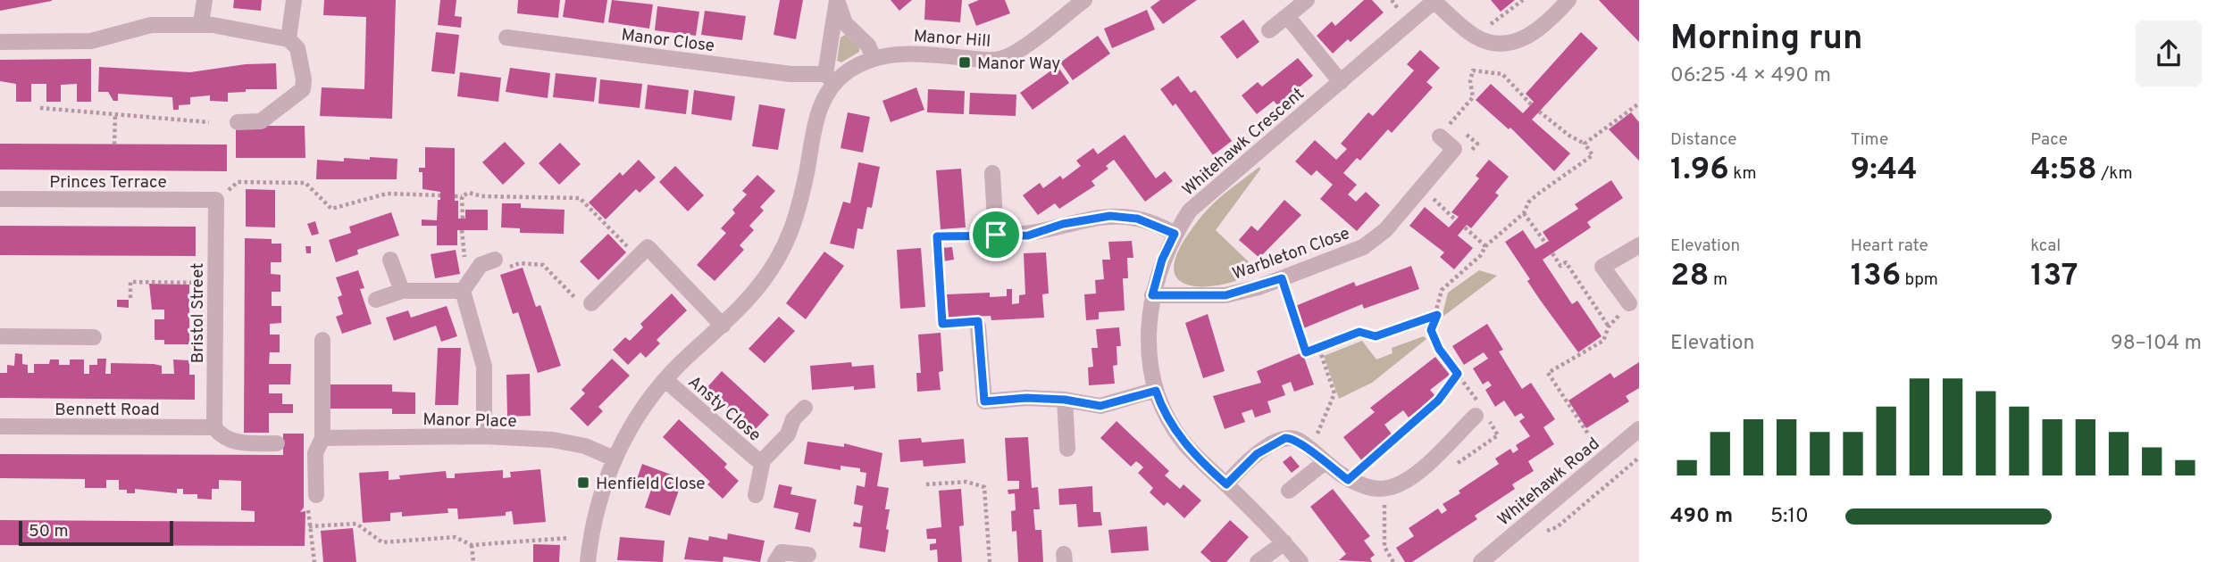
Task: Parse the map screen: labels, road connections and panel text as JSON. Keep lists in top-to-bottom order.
{
  "streets": {
    "street": [
      "Manor Hill",
      "Manor Close",
      "Whitehawk Crescent",
      "Princes Terrace",
      "Warbleton Close",
      "Bristol Street",
      "Ansty Close",
      "Bennett Road",
      "Manor Place",
      "Whitehawk Road"
    ]
  },
  "crossings": [
    ["Manor Hill", "Manor Close"],
    ["Whitehawk Crescent", "Warbleton Close"],
    ["Princes Terrace", "Bristol Street"],
    ["Bristol Street", "Bennett Road"]
  ],
  "places": {
    "transit": ["Manor Way", "Henfield Close"]
  },
  "scale_bar": "50 m",
  "page": {
    "heading": ["Morning run", "06:25 · 4 × 490 m"],
    "stats": [
      ["Distance", "1.96 km"],
      ["Time", "9:44"],
      ["Pace", "4:58 /km"],
      ["Elevation", "28 m"],
      ["Heart rate", "136 bpm"],
      ["kcal", "137"]
    ],
    "chart": ["Elevation", "98–104 m"],
    "list": [
      {
        "name": "490 m",
        "note": "5:10"
      }
    ],
    "scale": "50 m"
  }
}
